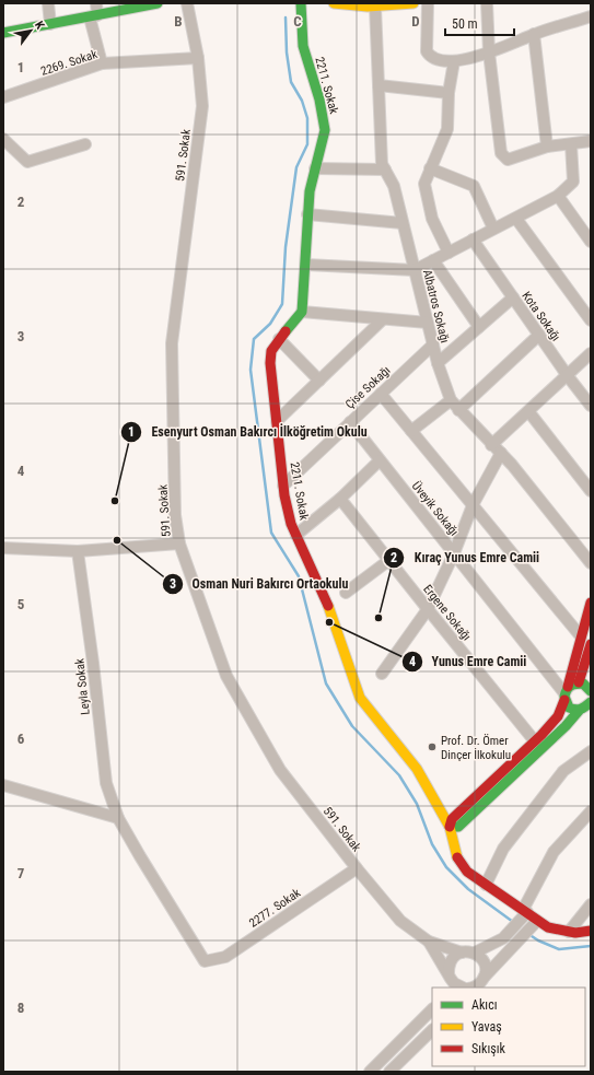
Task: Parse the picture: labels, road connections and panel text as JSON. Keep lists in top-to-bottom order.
{
  "streets": {
    "street": [
      "2269. Sokak",
      "2211. Sokak",
      "591. Sokak",
      "Albatros Sokağı",
      "Kota Sokağı",
      "Çise Sokağı",
      "Üveyik Sokağı",
      "Ergene Sokağı",
      "Leyla Sokak",
      "2277. Sokak"
    ]
  },
  "crossings": [
    ["2269. Sokak", "591. Sokak"],
    ["2211. Sokak", "Çise Sokağı"],
    ["591. Sokak", "2277. Sokak"],
    ["Albatros Sokağı", "Çise Sokağı"],
    ["Çise Sokağı", "Üveyik Sokağı"],
    ["Leyla Sokak", "2277. Sokak"]
  ],
  "places": [
    "Esenyurt Osman Bakırcı İlköğretim Okulu",
    "Osman Nuri Bakırcı Ortaokulu",
    "Kıraç Yunus Emre Camii",
    "Yunus Emre Camii",
    "Prof. Dr. Ömer Dinçer İlkokulu"
  ],
  "legend": ["Akıcı", "Yavaş", "Sıkışık"],
  "scale_bar": "50 m",
  "north": "top right",
  "grid": {
    "columns": ["B", "C", "D"],
    "rows": [
      "1",
      "2",
      "3",
      "4",
      "5",
      "6",
      "7",
      "8"
    ]
  }
}
